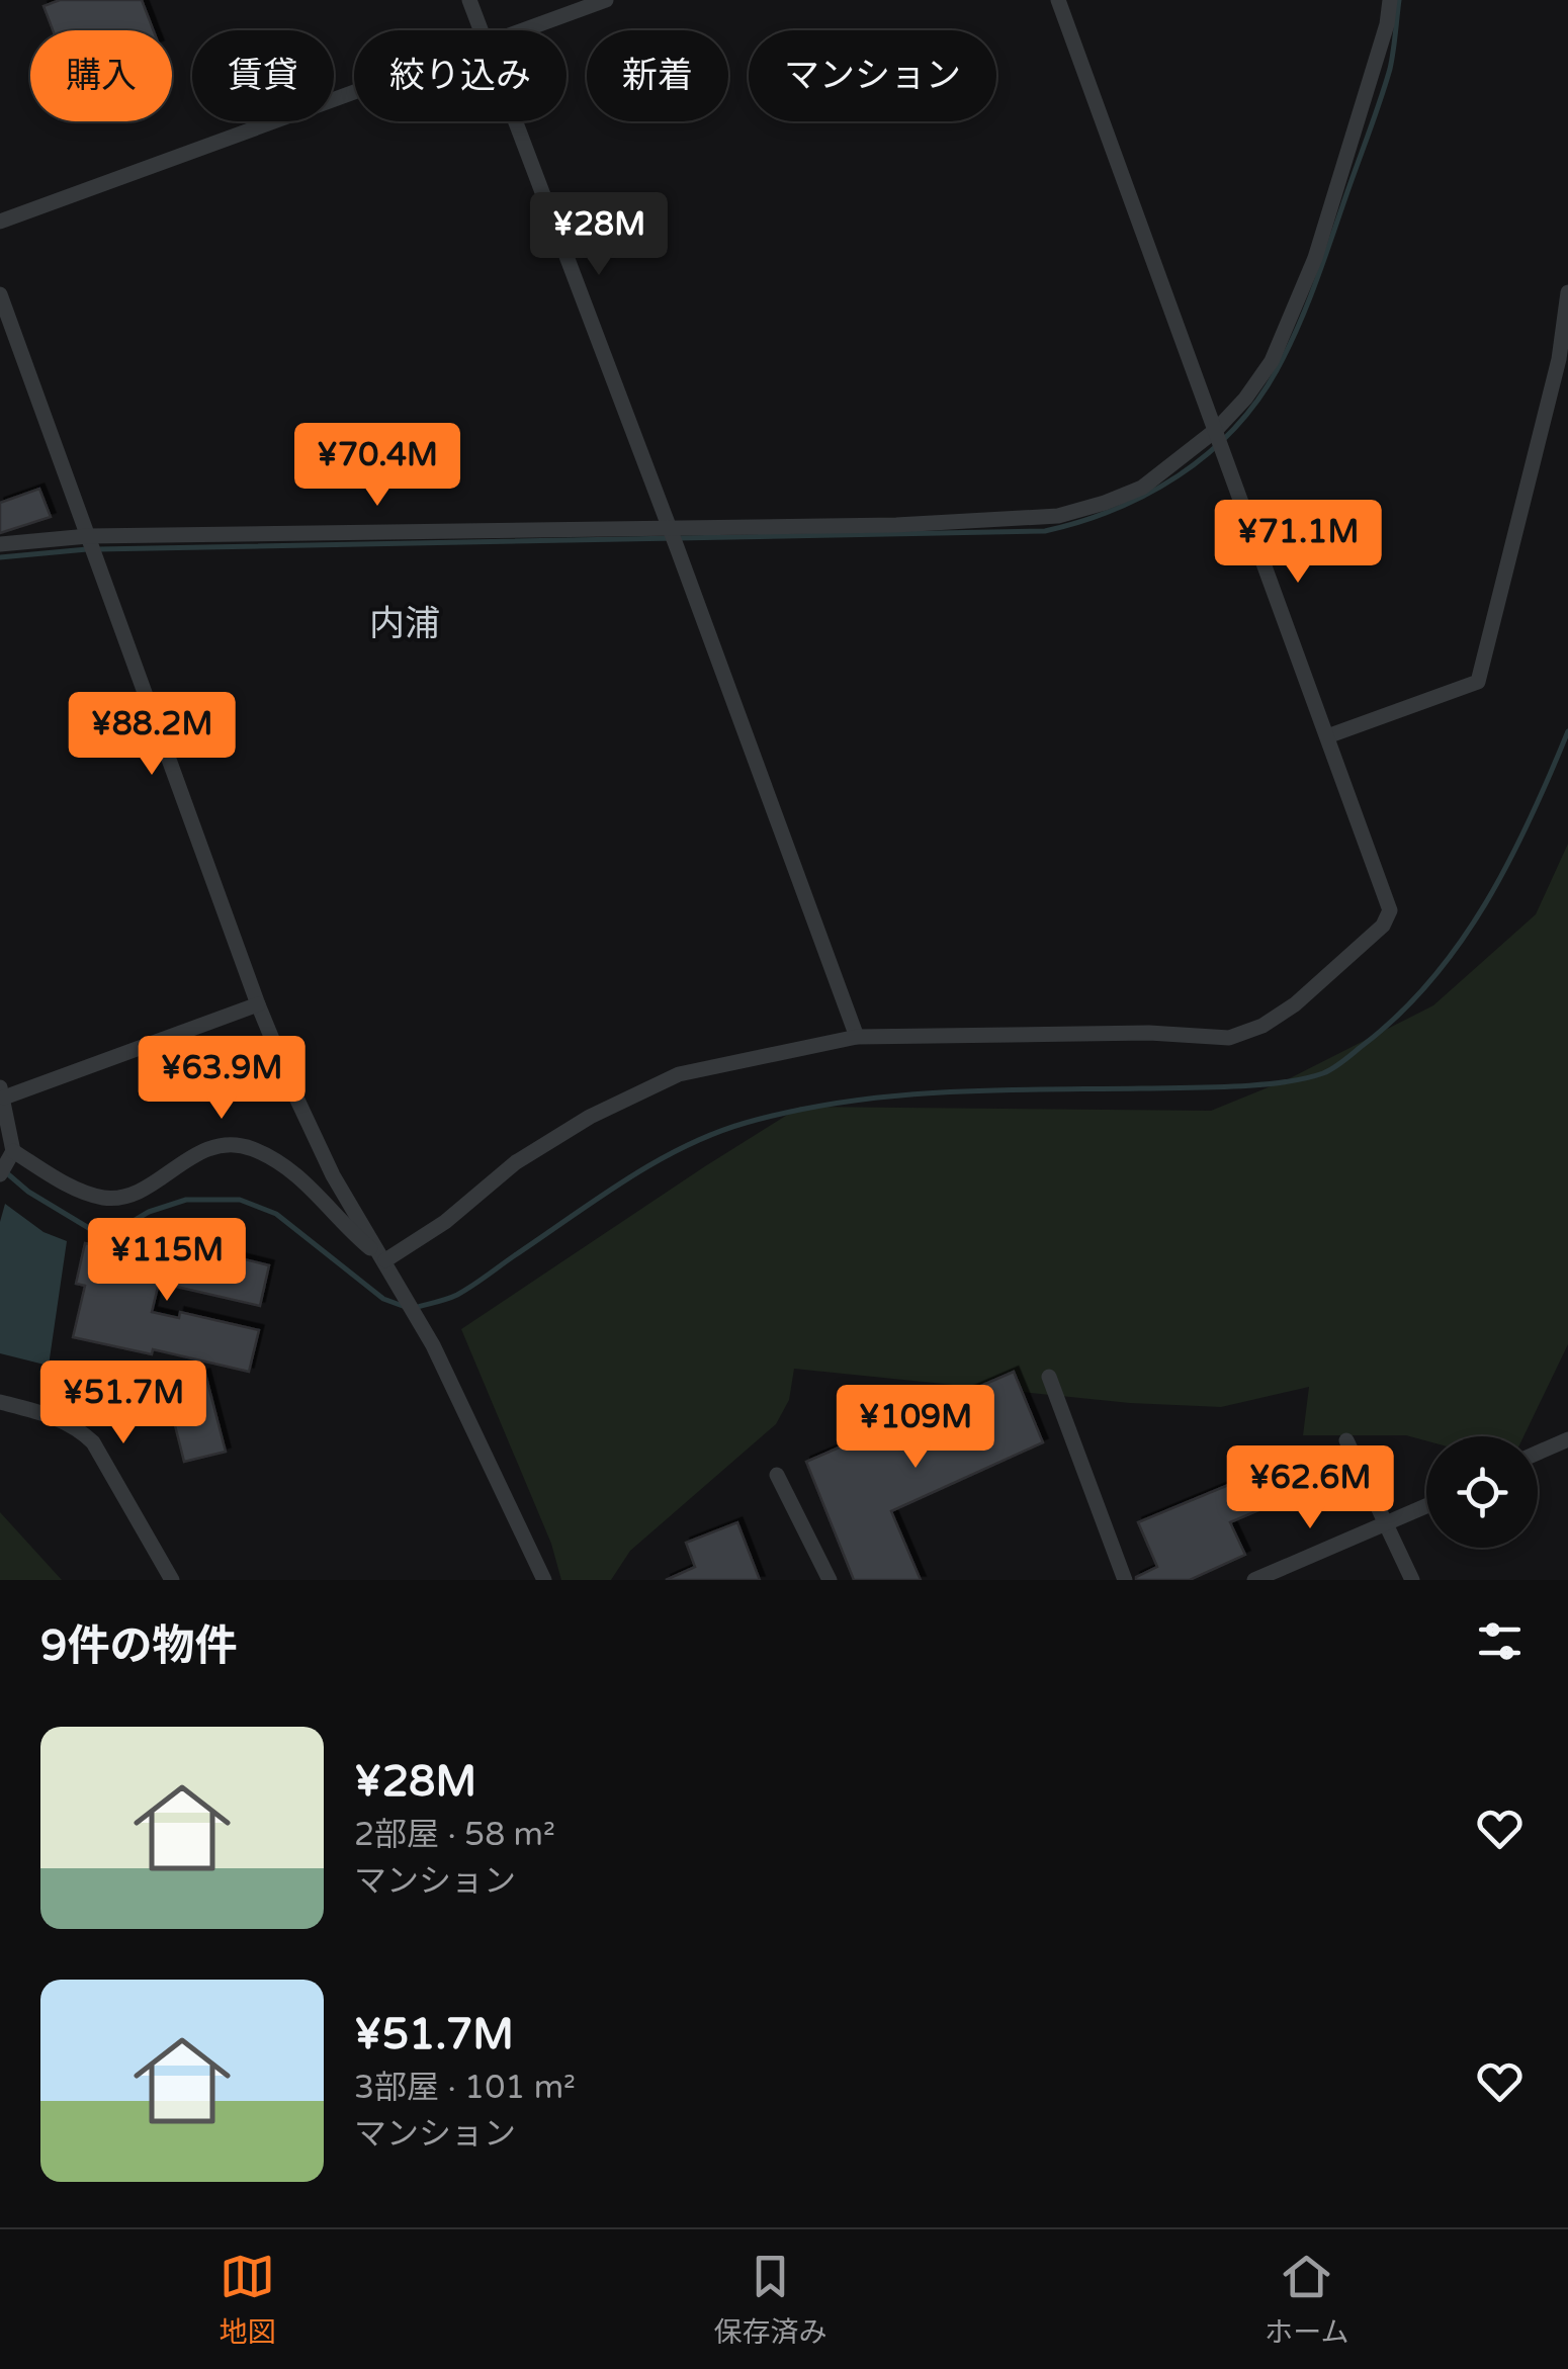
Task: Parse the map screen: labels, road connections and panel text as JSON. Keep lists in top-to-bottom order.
{
  "districts": ["内浦"],
  "page": {
    "chip": [
      "購入",
      "賃貸",
      "絞り込み",
      "新着",
      "マンション"
    ],
    "price": [
      "¥28M",
      "¥70.4M",
      "¥71.1M",
      "¥88.2M",
      "¥63.9M",
      "¥115M",
      "¥51.7M",
      "¥109M",
      "¥62.6M"
    ],
    "heading": "9件の物件",
    "list": [
      {
        "name": "¥28M",
        "note": "2部屋 · 58 m² · マンション"
      },
      {
        "name": "¥51.7M",
        "note": "3部屋 · 101 m² · マンション"
      }
    ],
    "tabs": ["地図", "保存済み", "ホーム"]
  }
}
